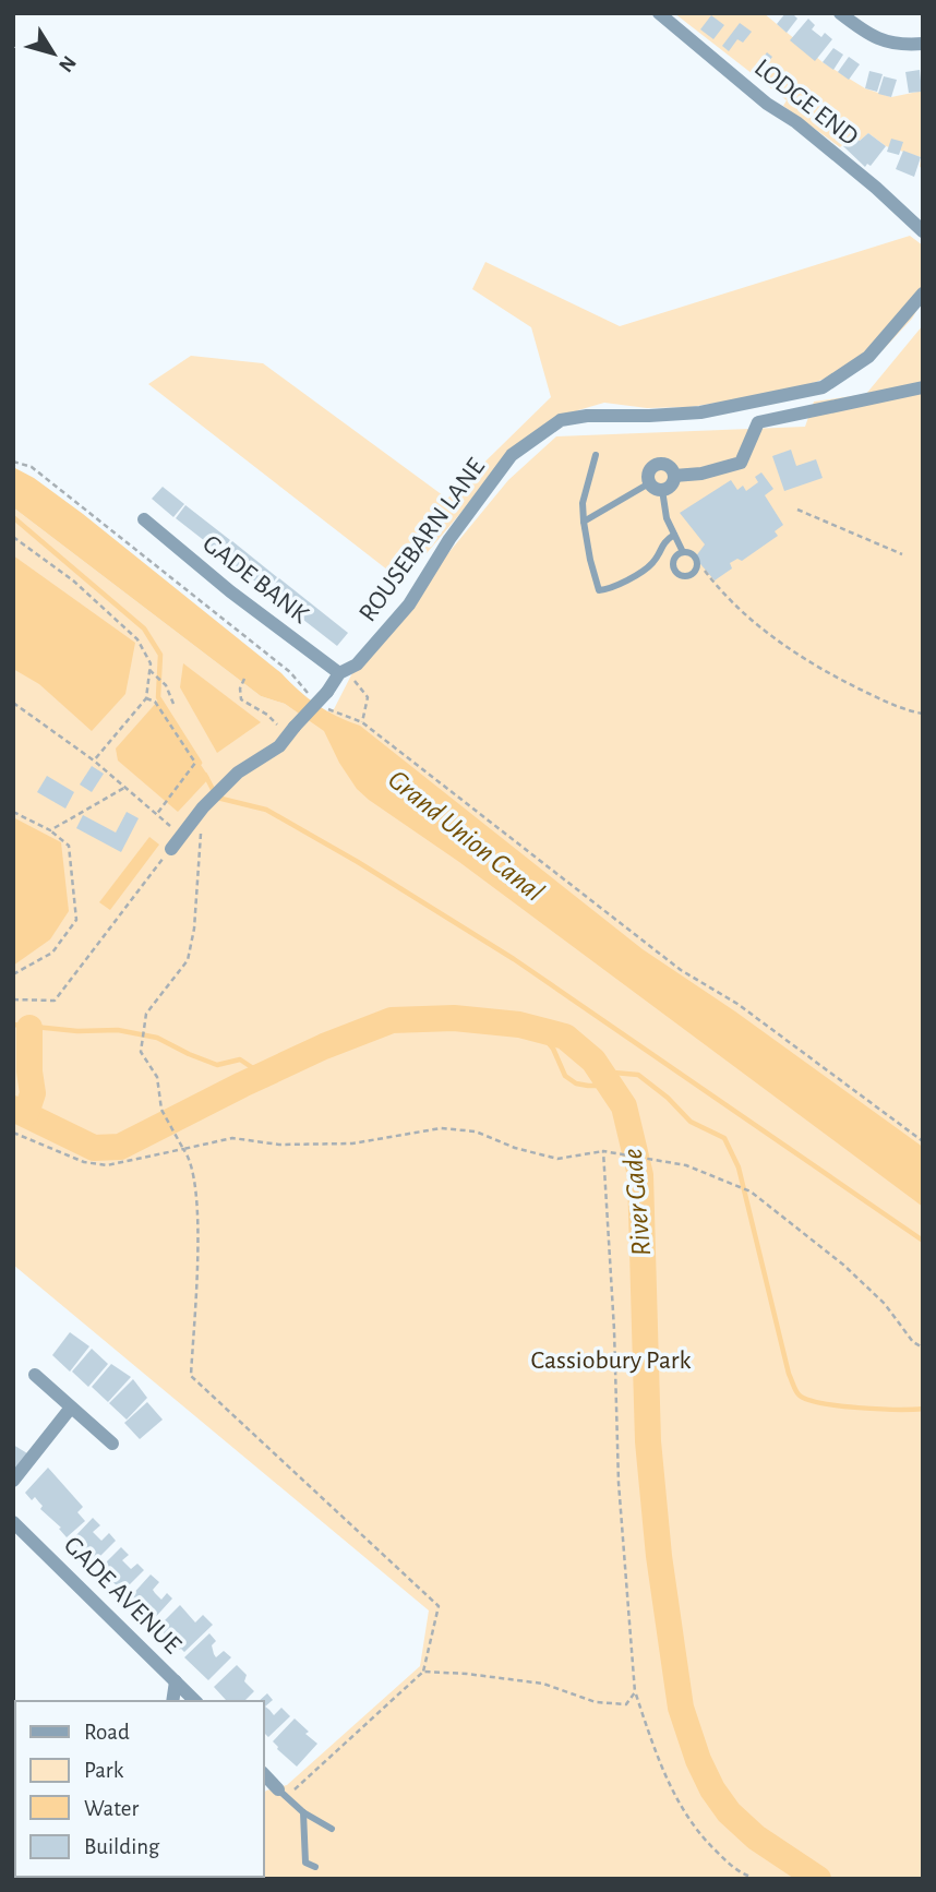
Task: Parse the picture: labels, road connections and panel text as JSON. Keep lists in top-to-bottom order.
{
  "streets": {
    "street": [
      "LODGE END",
      "ROUSEBARN LANE",
      "GADE BANK",
      "GADE AVENUE"
    ]
  },
  "crossings": [
    ["ROUSEBARN LANE", "GADE BANK"]
  ],
  "water": ["Grand Union Canal", "River Gade"],
  "parks": ["Cassiobury Park"],
  "legend": [
    "Road",
    "Park",
    "Water",
    "Building"
  ],
  "north": "bottom right"
}
